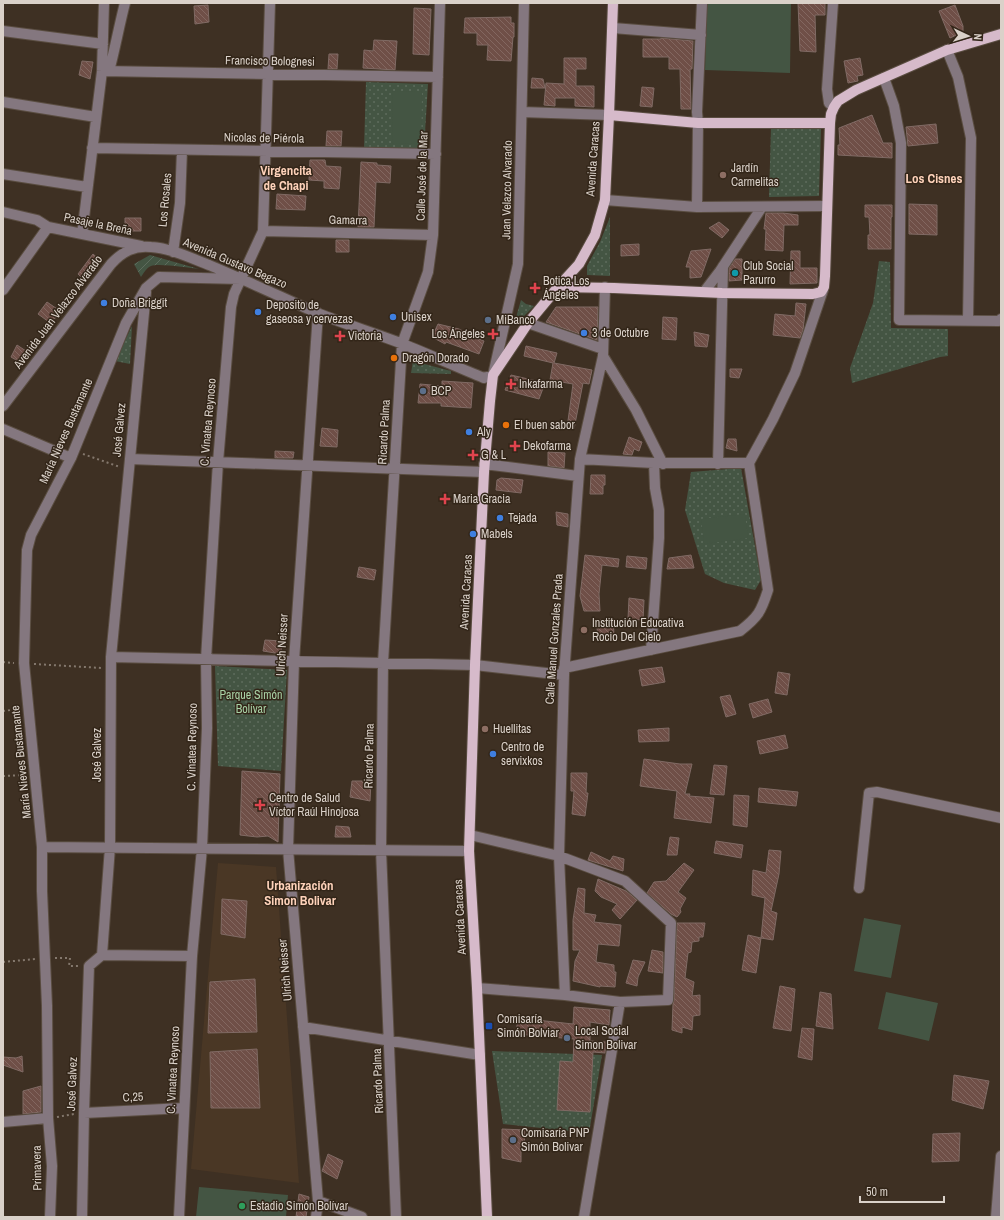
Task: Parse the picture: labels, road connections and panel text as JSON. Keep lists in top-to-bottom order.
{
  "streets": {
    "main road": ["Avenida Caracas"],
    "street": [
      "Francisco Bolognesi",
      "Nicolas de Piérola",
      "Calle José de la Mar",
      "Juan Velazco Alvarado",
      "Los Rosales",
      "Gamarra",
      "Pasaje la Breña",
      "Avenida Gustavo Begazo",
      "Avenida Juan Velazco Alvarado",
      "C. Vinatea Reynoso",
      "José Galvez",
      "María Nieves Bustamante",
      "Ricardo Palma",
      "Calle Manuel Gonzales Prada",
      "Ulrich Neisser",
      "C,25",
      "Primavera"
    ]
  },
  "crossings": [
    ["Francisco Bolognesi", "Calle José de la Mar"],
    ["Nicolas de Piérola", "Calle José de la Mar"],
    ["Nicolas de Piérola", "Los Rosales"],
    ["Avenida Caracas", "Juan Velazco Alvarado"],
    ["Avenida Caracas", "Avenida Gustavo Begazo"],
    ["Calle José de la Mar", "Gamarra"],
    ["Calle José de la Mar", "Avenida Gustavo Begazo"],
    ["Calle José de la Mar", "Ricardo Palma"],
    ["Juan Velazco Alvarado", "Avenida Gustavo Begazo"],
    ["Los Rosales", "Avenida Gustavo Begazo"],
    ["Gamarra", "C. Vinatea Reynoso"],
    ["Pasaje la Breña", "Avenida Gustavo Begazo"],
    ["Pasaje la Breña", "Avenida Juan Velazco Alvarado"],
    ["Avenida Gustavo Begazo", "Avenida Juan Velazco Alvarado"],
    ["Avenida Gustavo Begazo", "C. Vinatea Reynoso"],
    ["Avenida Gustavo Begazo", "María Nieves Bustamante"],
    ["Avenida Gustavo Begazo", "Ricardo Palma"],
    ["Avenida Gustavo Begazo", "Ulrich Neisser"],
    ["C. Vinatea Reynoso", "María Nieves Bustamante"],
    ["C. Vinatea Reynoso", "C,25"],
    ["José Galvez", "María Nieves Bustamante"],
    ["José Galvez", "C,25"],
    ["María Nieves Bustamante", "Primavera"]
  ],
  "districts": ["Virgencita de Chapi", "Los Cisnes", "Urbanización Simon Bolivar"],
  "parks": ["Parque Simón Bolívar"],
  "places": {
    "other": [
      "Jardín Carmelitas",
      "Club Social Parurro",
      "Doña Briggit",
      "Deposito de gaseosa y cervezas",
      "Unisex",
      "MiBanco",
      "3 de Octubre",
      "Dragón Dorado",
      "BCP",
      "El buen sabor",
      "Aly",
      "Tejada",
      "Mabels",
      "Institución Educativa Rocio Del Cielo",
      "Huellitas",
      "Centro de servixkos",
      "Local Social Simon Bolivar",
      "Comisaría PNP Simón Bolivar",
      "Estadio Simón Bolívar"
    ],
    "health": [
      "Botica Los Ángeles",
      "Los Ángeles",
      "Victoria",
      "Inkafarma",
      "Dekofarma",
      "G & L",
      "Maria Gracia",
      "Centro de Salud Víctor Raúl Hinojosa"
    ],
    "transit": ["Comisaría Simón Bolviar"]
  },
  "scale_bar": "50 m",
  "north": "right"
}
